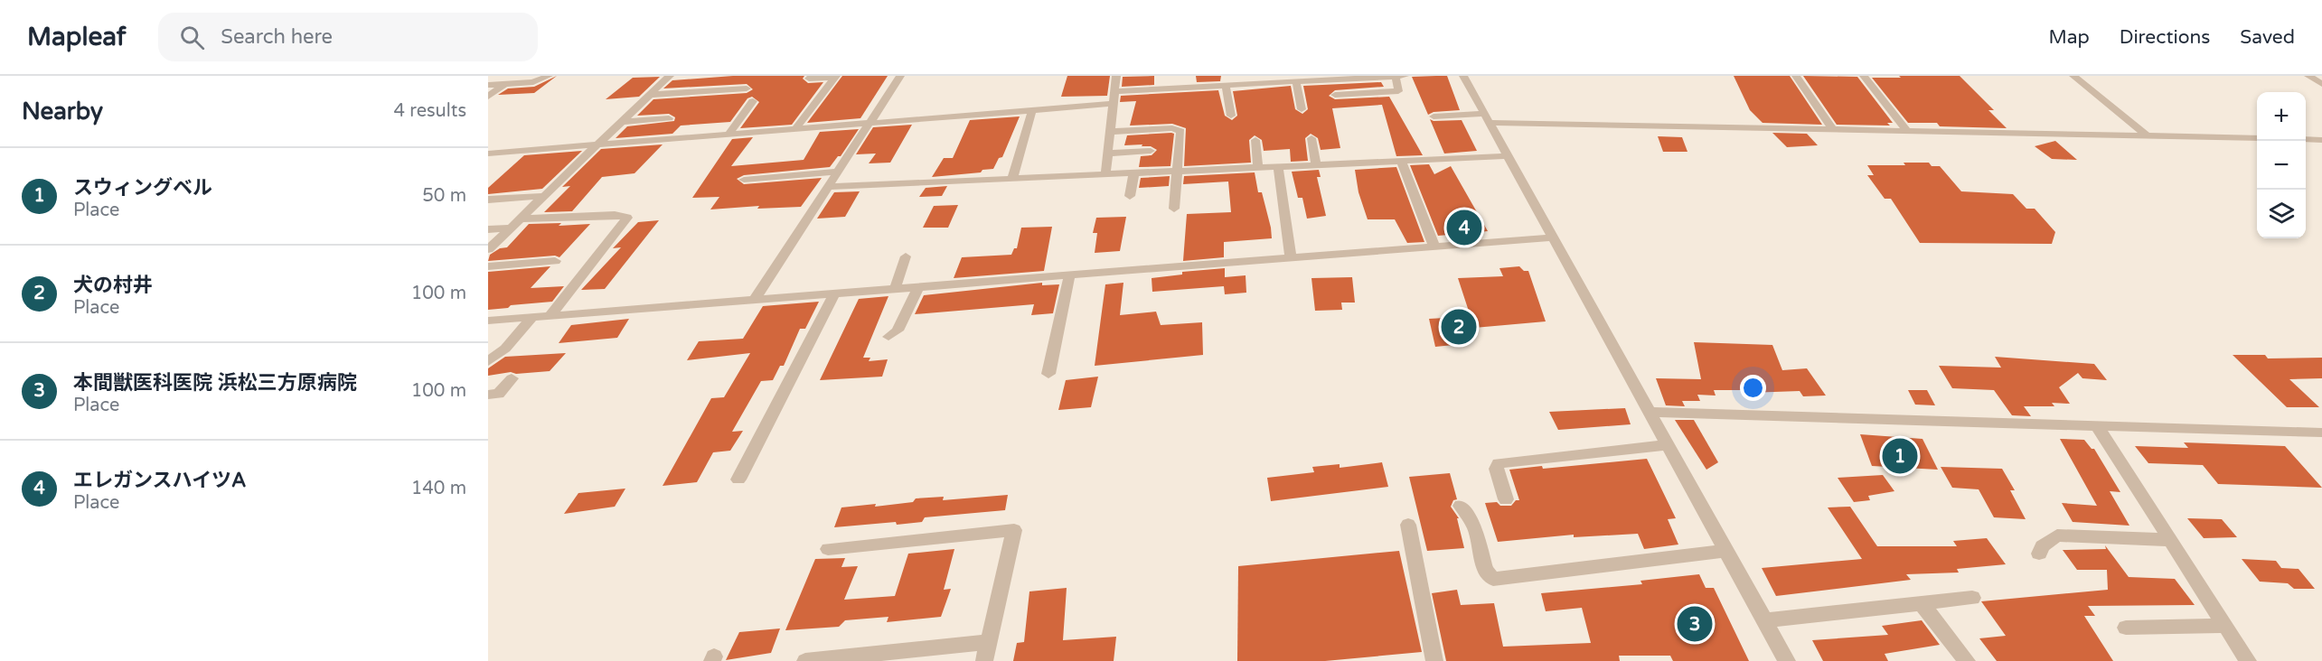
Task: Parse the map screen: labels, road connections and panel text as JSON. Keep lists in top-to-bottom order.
{
  "page": {
    "header": "Mapleaf",
    "search": "Search here",
    "nav": ["Map", "Directions", "Saved"],
    "heading": ["Nearby", "4 results"],
    "map_buttons": ["+", "−"],
    "list": [
      {
        "mark": "1",
        "name": "スウィングベル",
        "note": "Place",
        "value": "50 m"
      },
      {
        "mark": "2",
        "name": "犬の村井",
        "note": "Place",
        "value": "100 m"
      },
      {
        "mark": "3",
        "name": "本間獣医科医院 浜松三方原病院",
        "note": "Place",
        "value": "100 m"
      },
      {
        "mark": "4",
        "name": "エレガンスハイツA",
        "note": "Place",
        "value": "140 m"
      }
    ],
    "pins": [
      "4",
      "2",
      "1",
      "3"
    ]
  }
}
